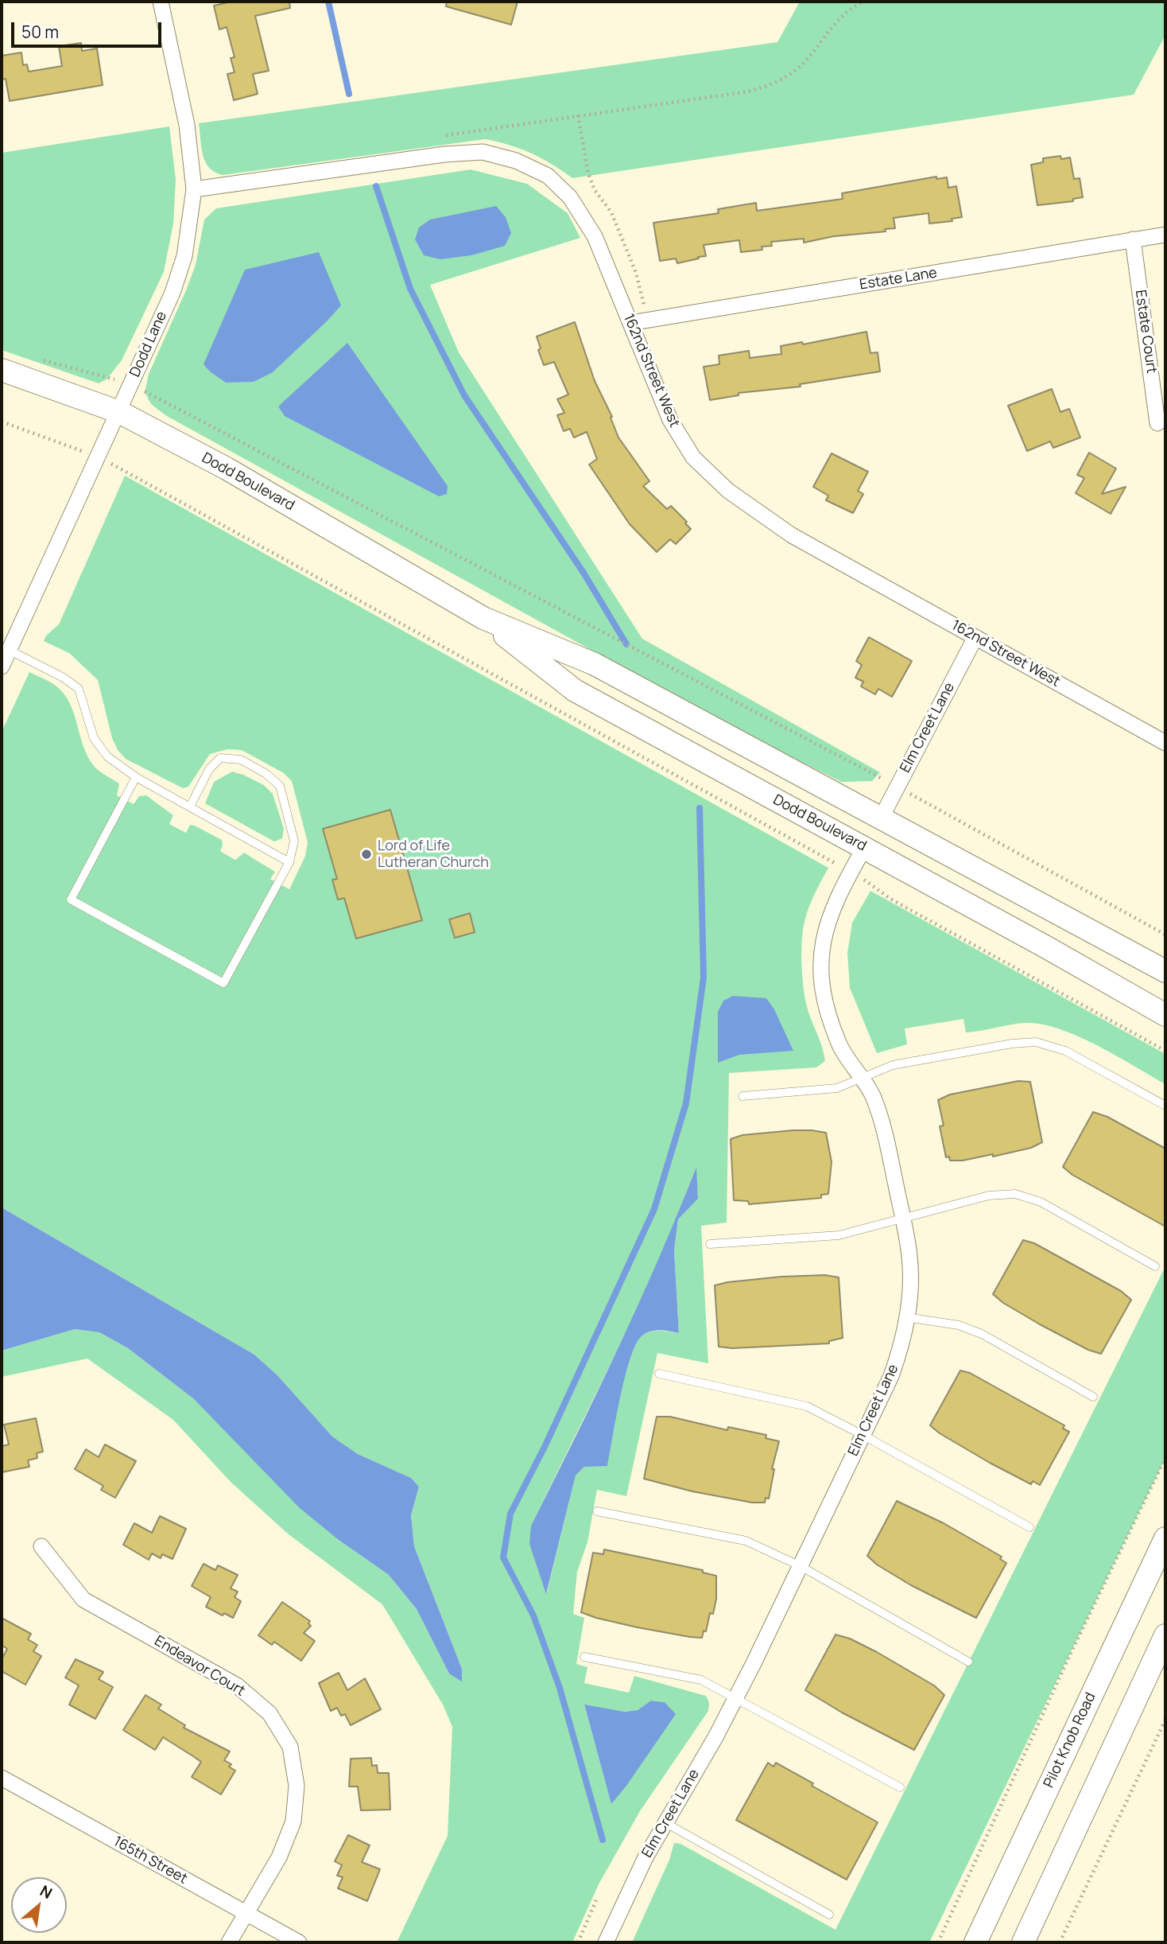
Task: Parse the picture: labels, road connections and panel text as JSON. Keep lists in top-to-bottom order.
{
  "streets": {
    "street": [
      "Estate Lane",
      "Estate Court",
      "Dodd Lane",
      "162nd Street West",
      "Dodd Boulevard",
      "Elm Creet Lane",
      "Endeavor Court",
      "Pilot Knob Road",
      "165th Street"
    ]
  },
  "crossings": [
    ["Estate Lane", "Estate Court"],
    ["Estate Lane", "162nd Street West"],
    ["Dodd Lane", "162nd Street West"],
    ["Dodd Lane", "Dodd Boulevard"],
    ["162nd Street West", "Elm Creet Lane"],
    ["Dodd Boulevard", "Elm Creet Lane"],
    ["Endeavor Court", "165th Street"]
  ],
  "places": ["Lord of Life Lutheran Church"],
  "scale_bar": "50 m",
  "north": "top right"
}
